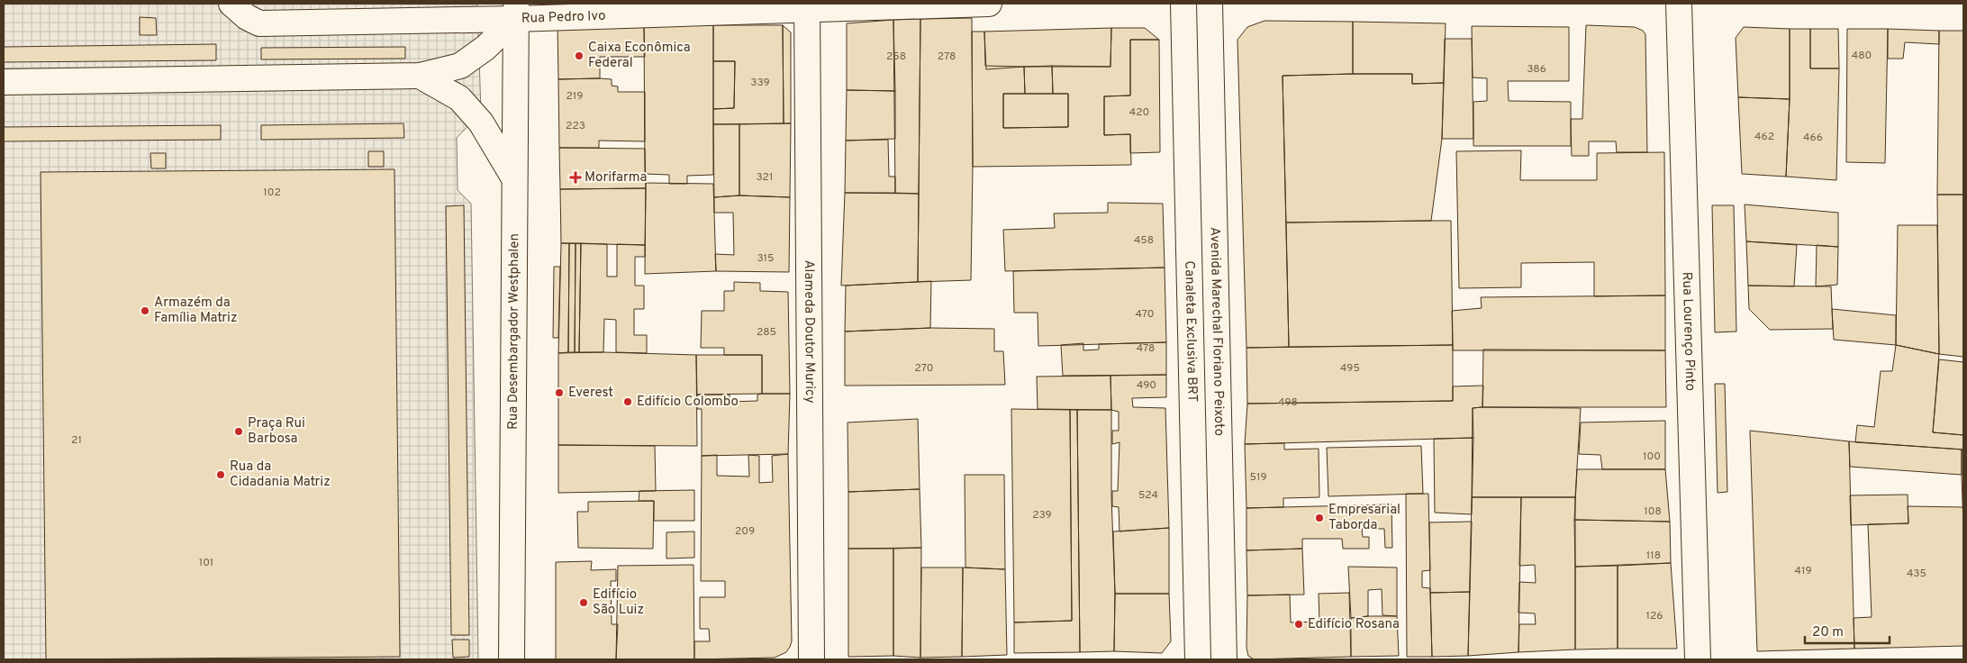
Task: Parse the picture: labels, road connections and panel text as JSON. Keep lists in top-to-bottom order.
{
  "streets": {
    "street": [
      "Rua Pedro Ivo",
      "Rua Desembargador Westphalen",
      "Alameda Doutor Muricy",
      "Canaleta Exclusiva BRT",
      "Avenida Marechal Floriano Peixoto",
      "Rua Lourenço Pinto"
    ]
  },
  "crossings": [
    ["Rua Pedro Ivo", "Rua Desembargador Westphalen"],
    ["Rua Pedro Ivo", "Alameda Doutor Muricy"]
  ],
  "places": {
    "other": [
      "Caixa Econômica Federal",
      "Armazém da Família Matriz",
      "Everest",
      "Edifício Colombo",
      "Praça Rui Barbosa",
      "Rua da Cidadania Matriz",
      "Empresarial Taborda",
      "Edifício São Luiz",
      "Edifício Rosana"
    ],
    "health": ["Morifarma"]
  },
  "house_numbers": [
    "480",
    "258",
    "278",
    "386",
    "339",
    "219",
    "420",
    "223",
    "462",
    "466",
    "321",
    "102",
    "458",
    "315",
    "470",
    "285",
    "478",
    "270",
    "495",
    "490",
    "498",
    "21",
    "100",
    "519",
    "524",
    "108",
    "239",
    "209",
    "118",
    "101",
    "419",
    "435",
    "126"
  ],
  "scale_bar": "20 m"
}
